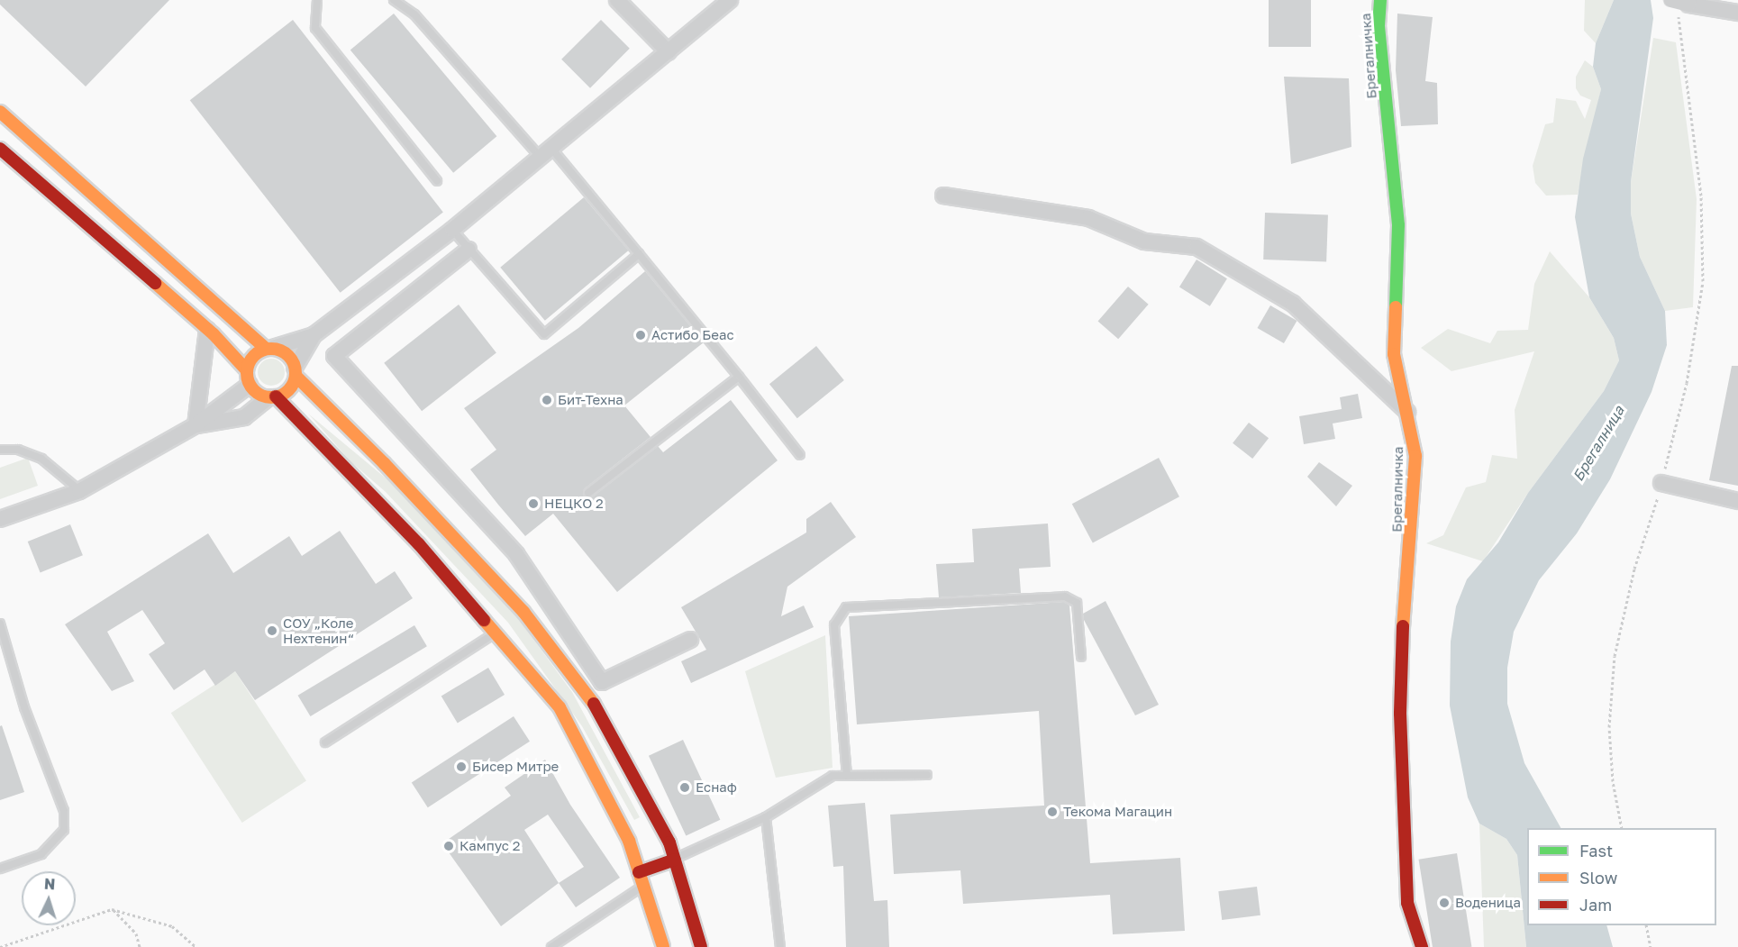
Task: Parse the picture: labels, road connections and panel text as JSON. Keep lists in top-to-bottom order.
{
  "streets": {
    "main road": ["Брегалничка"]
  },
  "water": ["Брегалница"],
  "places": [
    "Астибо Беас",
    "Бит-Техна",
    "НЕЦКО 2",
    "СОУ „Коле Нехтенин“",
    "Бисер Митре",
    "Еснаф",
    "Текома Магацин",
    "Кампус 2",
    "Воденица"
  ],
  "legend": ["Fast", "Slow", "Jam"],
  "north": "top"
}
